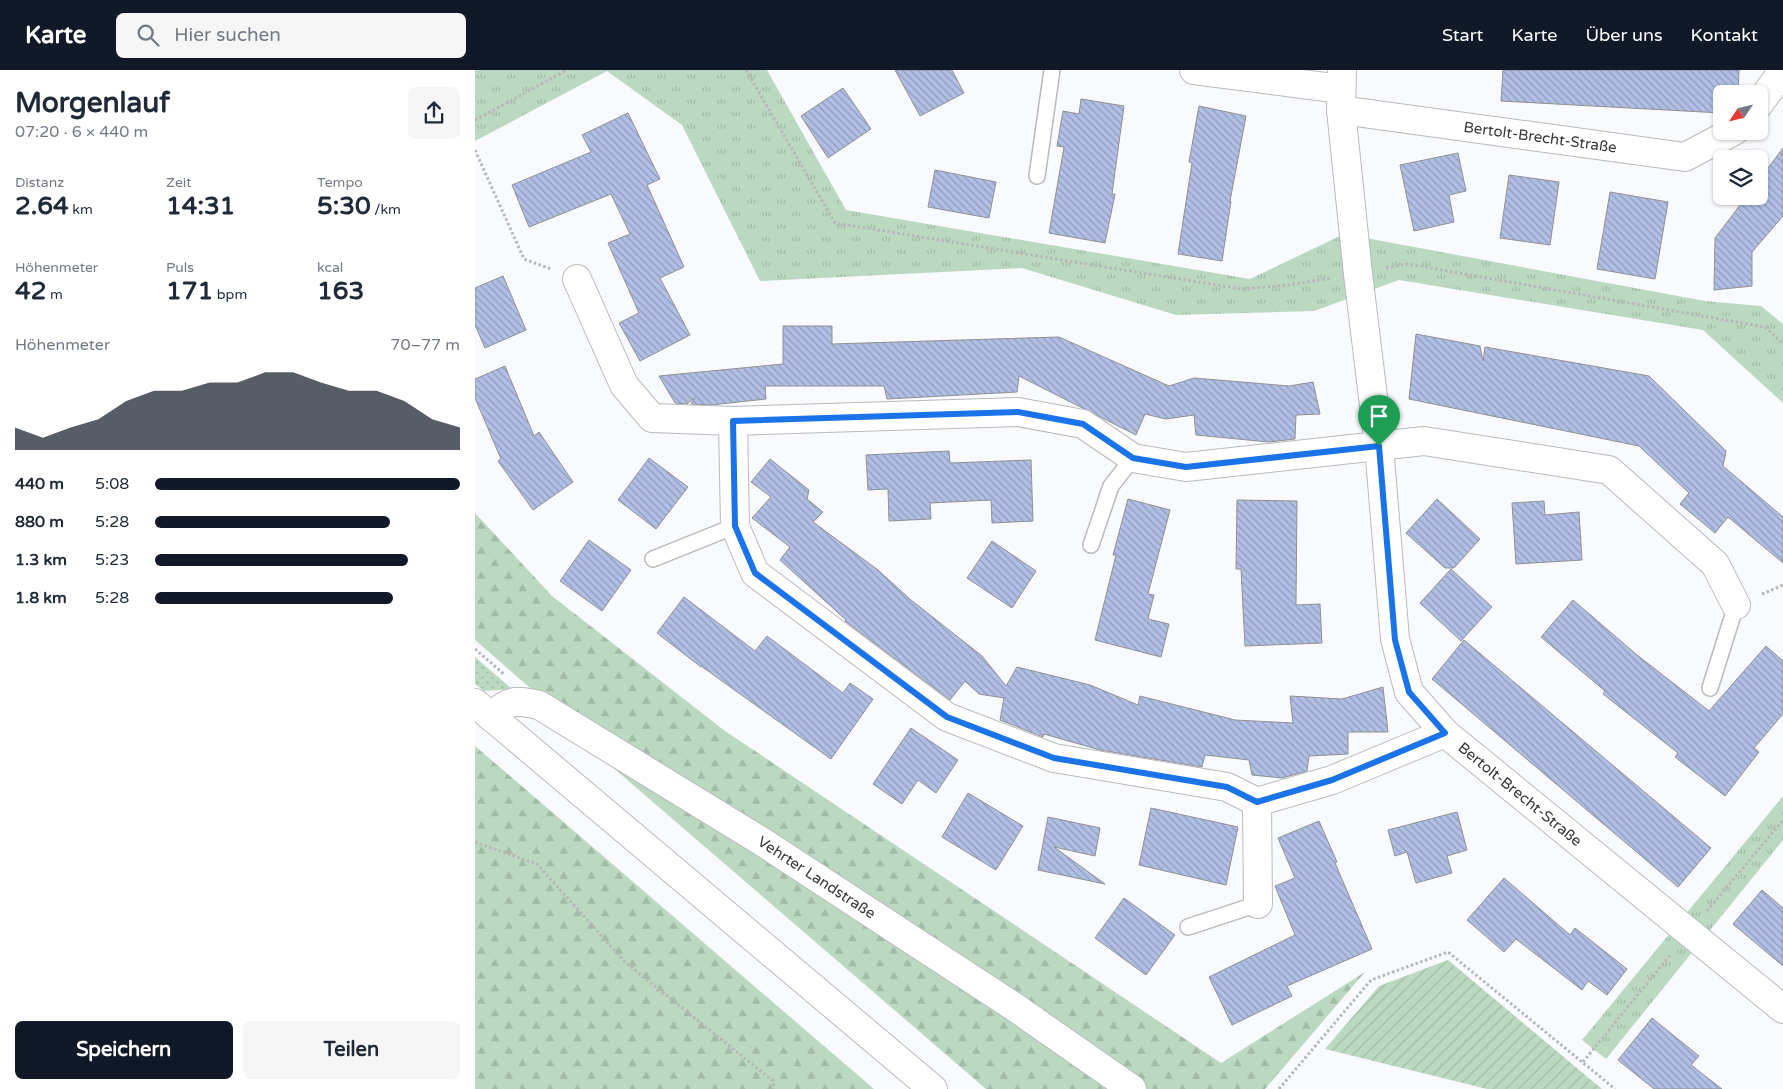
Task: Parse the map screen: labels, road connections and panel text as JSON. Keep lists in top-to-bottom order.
{
  "streets": {
    "street": ["Bertolt-Brecht-Straße", "Vehrter Landstraße"]
  },
  "north": "bottom left",
  "page": {
    "header": "Karte",
    "search": "Hier suchen",
    "nav": [
      "Start",
      "Karte",
      "Über uns",
      "Kontakt"
    ],
    "heading": ["Morgenlauf", "07:20 · 6 × 440 m"],
    "stats": [
      ["Distanz", "2.64 km"],
      ["Zeit", "14:31"],
      ["Tempo", "5:30 /km"],
      ["Höhenmeter", "42 m"],
      ["Puls", "171 bpm"],
      ["kcal", "163"]
    ],
    "chart": ["Höhenmeter", "70–77 m"],
    "list": [
      {
        "name": "440 m",
        "note": "5:08"
      },
      {
        "name": "880 m",
        "note": "5:28"
      },
      {
        "name": "1.3 km",
        "note": "5:23"
      },
      {
        "name": "1.8 km",
        "note": "5:28"
      }
    ],
    "buttons": ["Speichern", "Teilen"]
  }
}
